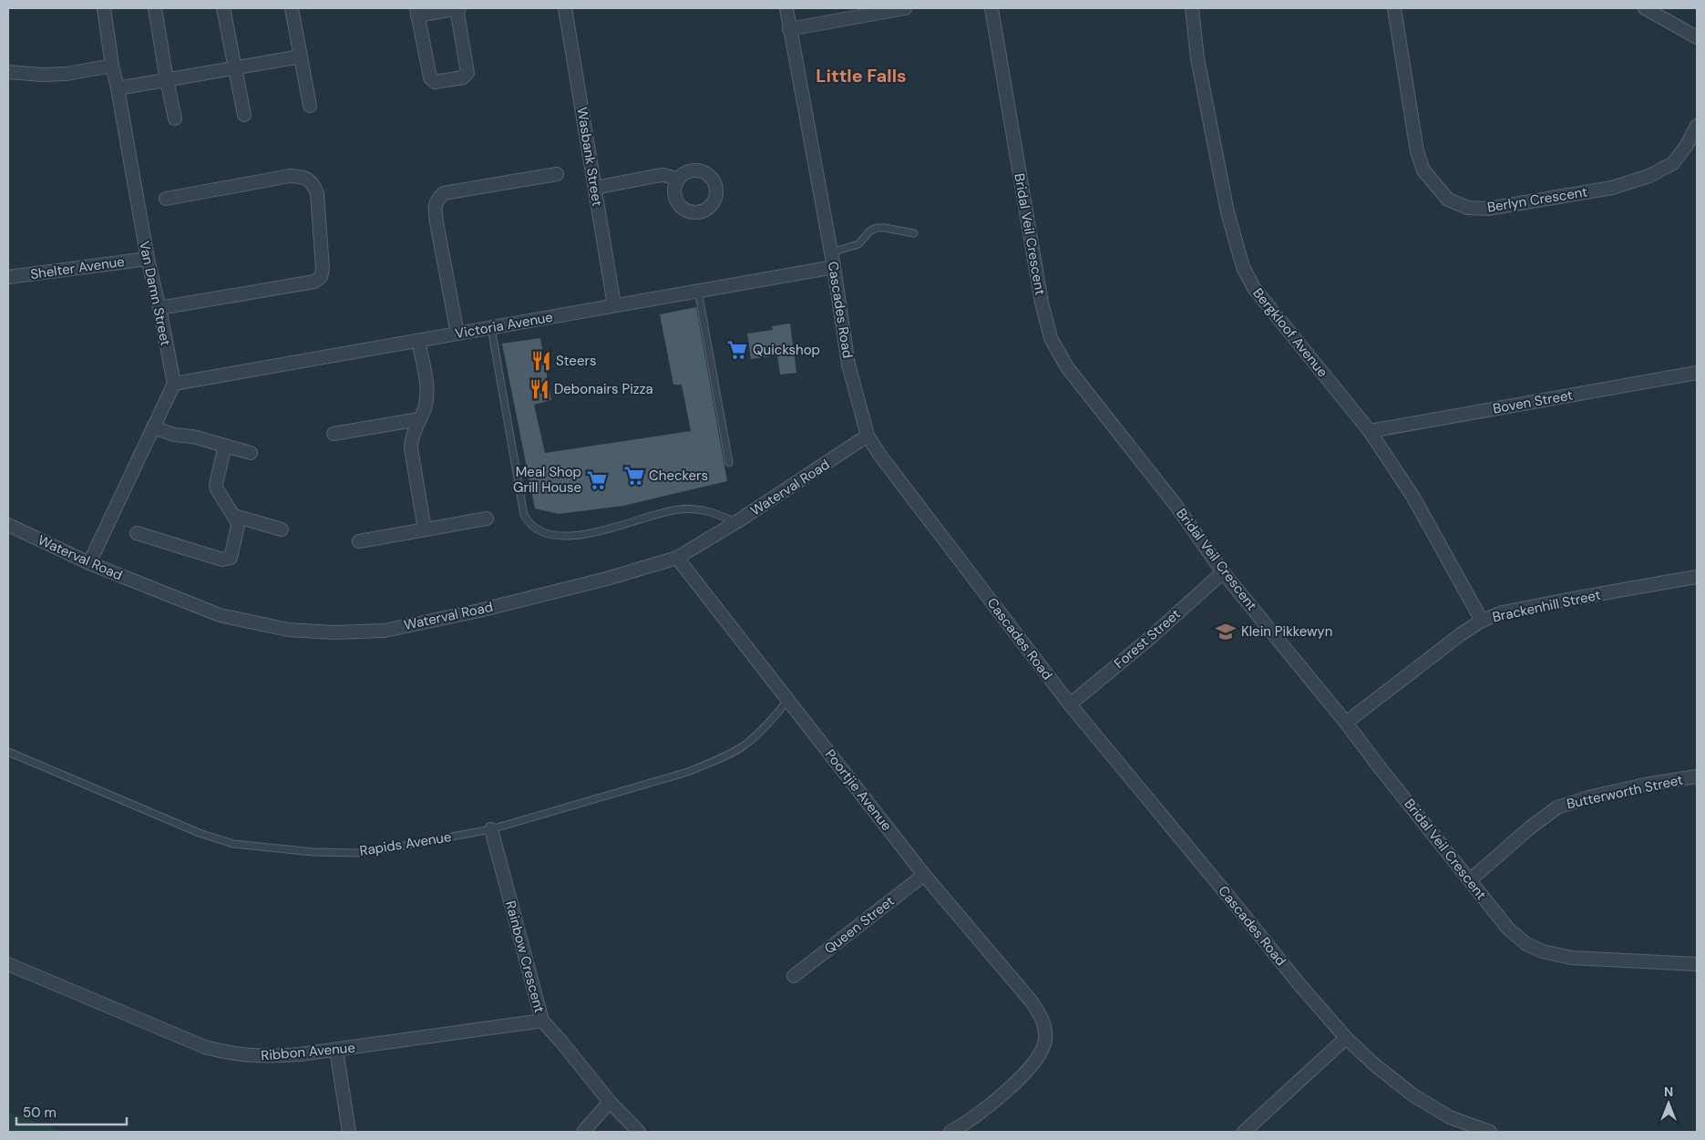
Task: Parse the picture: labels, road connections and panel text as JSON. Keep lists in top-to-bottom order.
{
  "streets": {
    "street": [
      "Wasbank Street",
      "Berlyn Crescent",
      "Bridal Veil Crescent",
      "Shelter Avenue",
      "Van Damn Street",
      "Cascades Road",
      "Victoria Avenue",
      "Bergkloof Avenue",
      "Boven Street",
      "Waterval Road",
      "Brackenhill Street",
      "Forest Street",
      "Poortjie Avenue",
      "Butterworth Street",
      "Queen Street",
      "Rainbow Crescent",
      "Ribbon Avenue"
    ],
    "lane": ["Rapids Avenue"]
  },
  "crossings": [
    ["Wasbank Street", "Victoria Avenue"],
    ["Bridal Veil Crescent", "Brackenhill Street"],
    ["Bridal Veil Crescent", "Forest Street"],
    ["Bridal Veil Crescent", "Butterworth Street"],
    ["Shelter Avenue", "Van Damn Street"],
    ["Van Damn Street", "Victoria Avenue"],
    ["Cascades Road", "Victoria Avenue"],
    ["Cascades Road", "Waterval Road"],
    ["Cascades Road", "Forest Street"],
    ["Bergkloof Avenue", "Boven Street"],
    ["Bergkloof Avenue", "Brackenhill Street"],
    ["Waterval Road", "Poortjie Avenue"],
    ["Poortjie Avenue", "Rapids Avenue"],
    ["Poortjie Avenue", "Queen Street"],
    ["Rapids Avenue", "Rainbow Crescent"],
    ["Rainbow Crescent", "Ribbon Avenue"]
  ],
  "districts": ["Little Falls"],
  "places": {
    "supermarket": ["Quickshop", "Checkers", "Meal Shop Grill House"],
    "restaurant": ["Steers", "Debonairs Pizza"],
    "school or university": ["Klein Pikkewyn"]
  },
  "scale_bar": "50 m",
  "north": "top"
}
